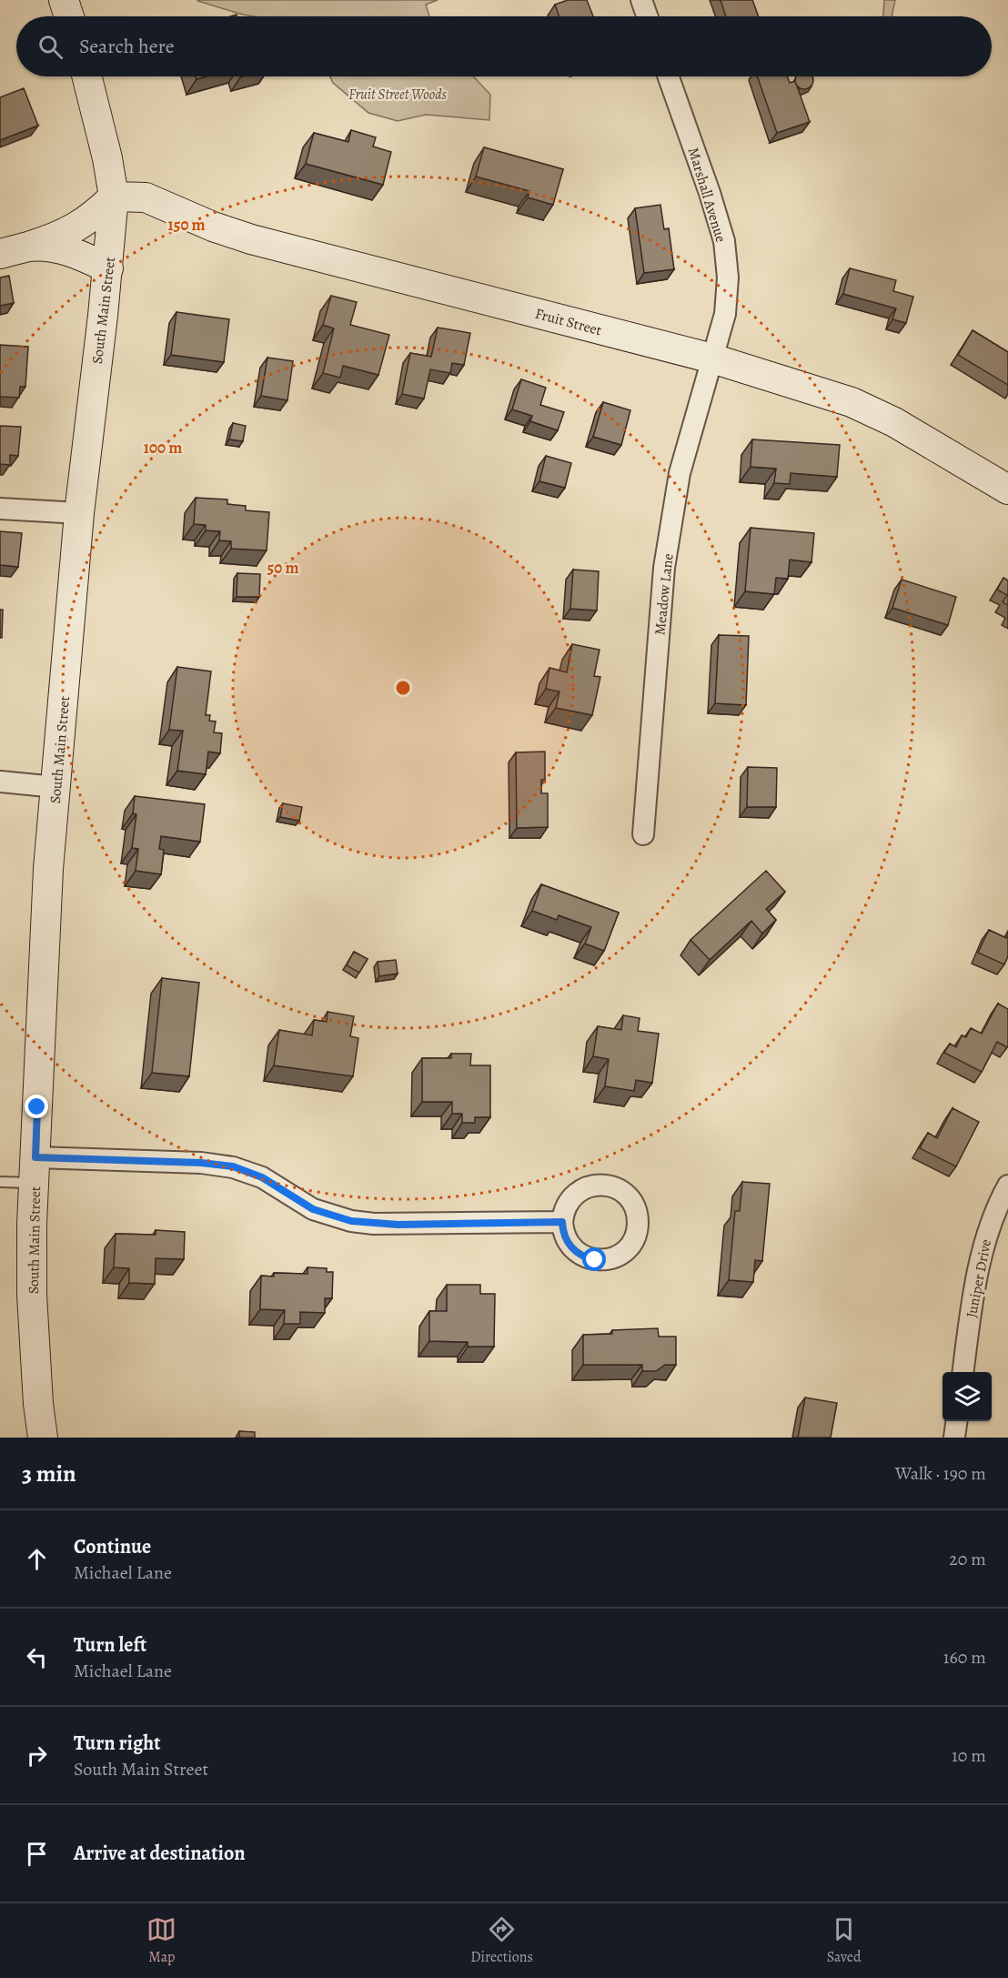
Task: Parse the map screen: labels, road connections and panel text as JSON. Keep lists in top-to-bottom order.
{
  "streets": {
    "main road": ["South Main Street", "Fruit Street"],
    "street": ["Marshall Avenue", "Meadow Lane", "Juniper Drive"]
  },
  "crossings": [
    ["Marshall Avenue", "Fruit Street"],
    ["Marshall Avenue", "Meadow Lane"],
    ["South Main Street", "Fruit Street"],
    ["Fruit Street", "Meadow Lane"]
  ],
  "parks": ["Fruit Street Woods"],
  "page": {
    "search": "Search here",
    "heading": ["3 min", "Walk · 190 m"],
    "list": [
      ["Continue", "Michael Lane", "20 m"],
      ["Turn left", "Michael Lane", "160 m"],
      ["Turn right", "South Main Street", "10 m"],
      "Arrive at destination"
    ],
    "nav": ["Map", "Directions", "Saved"]
  },
  "rings": ["150 m", "100 m", "50 m"]
}
